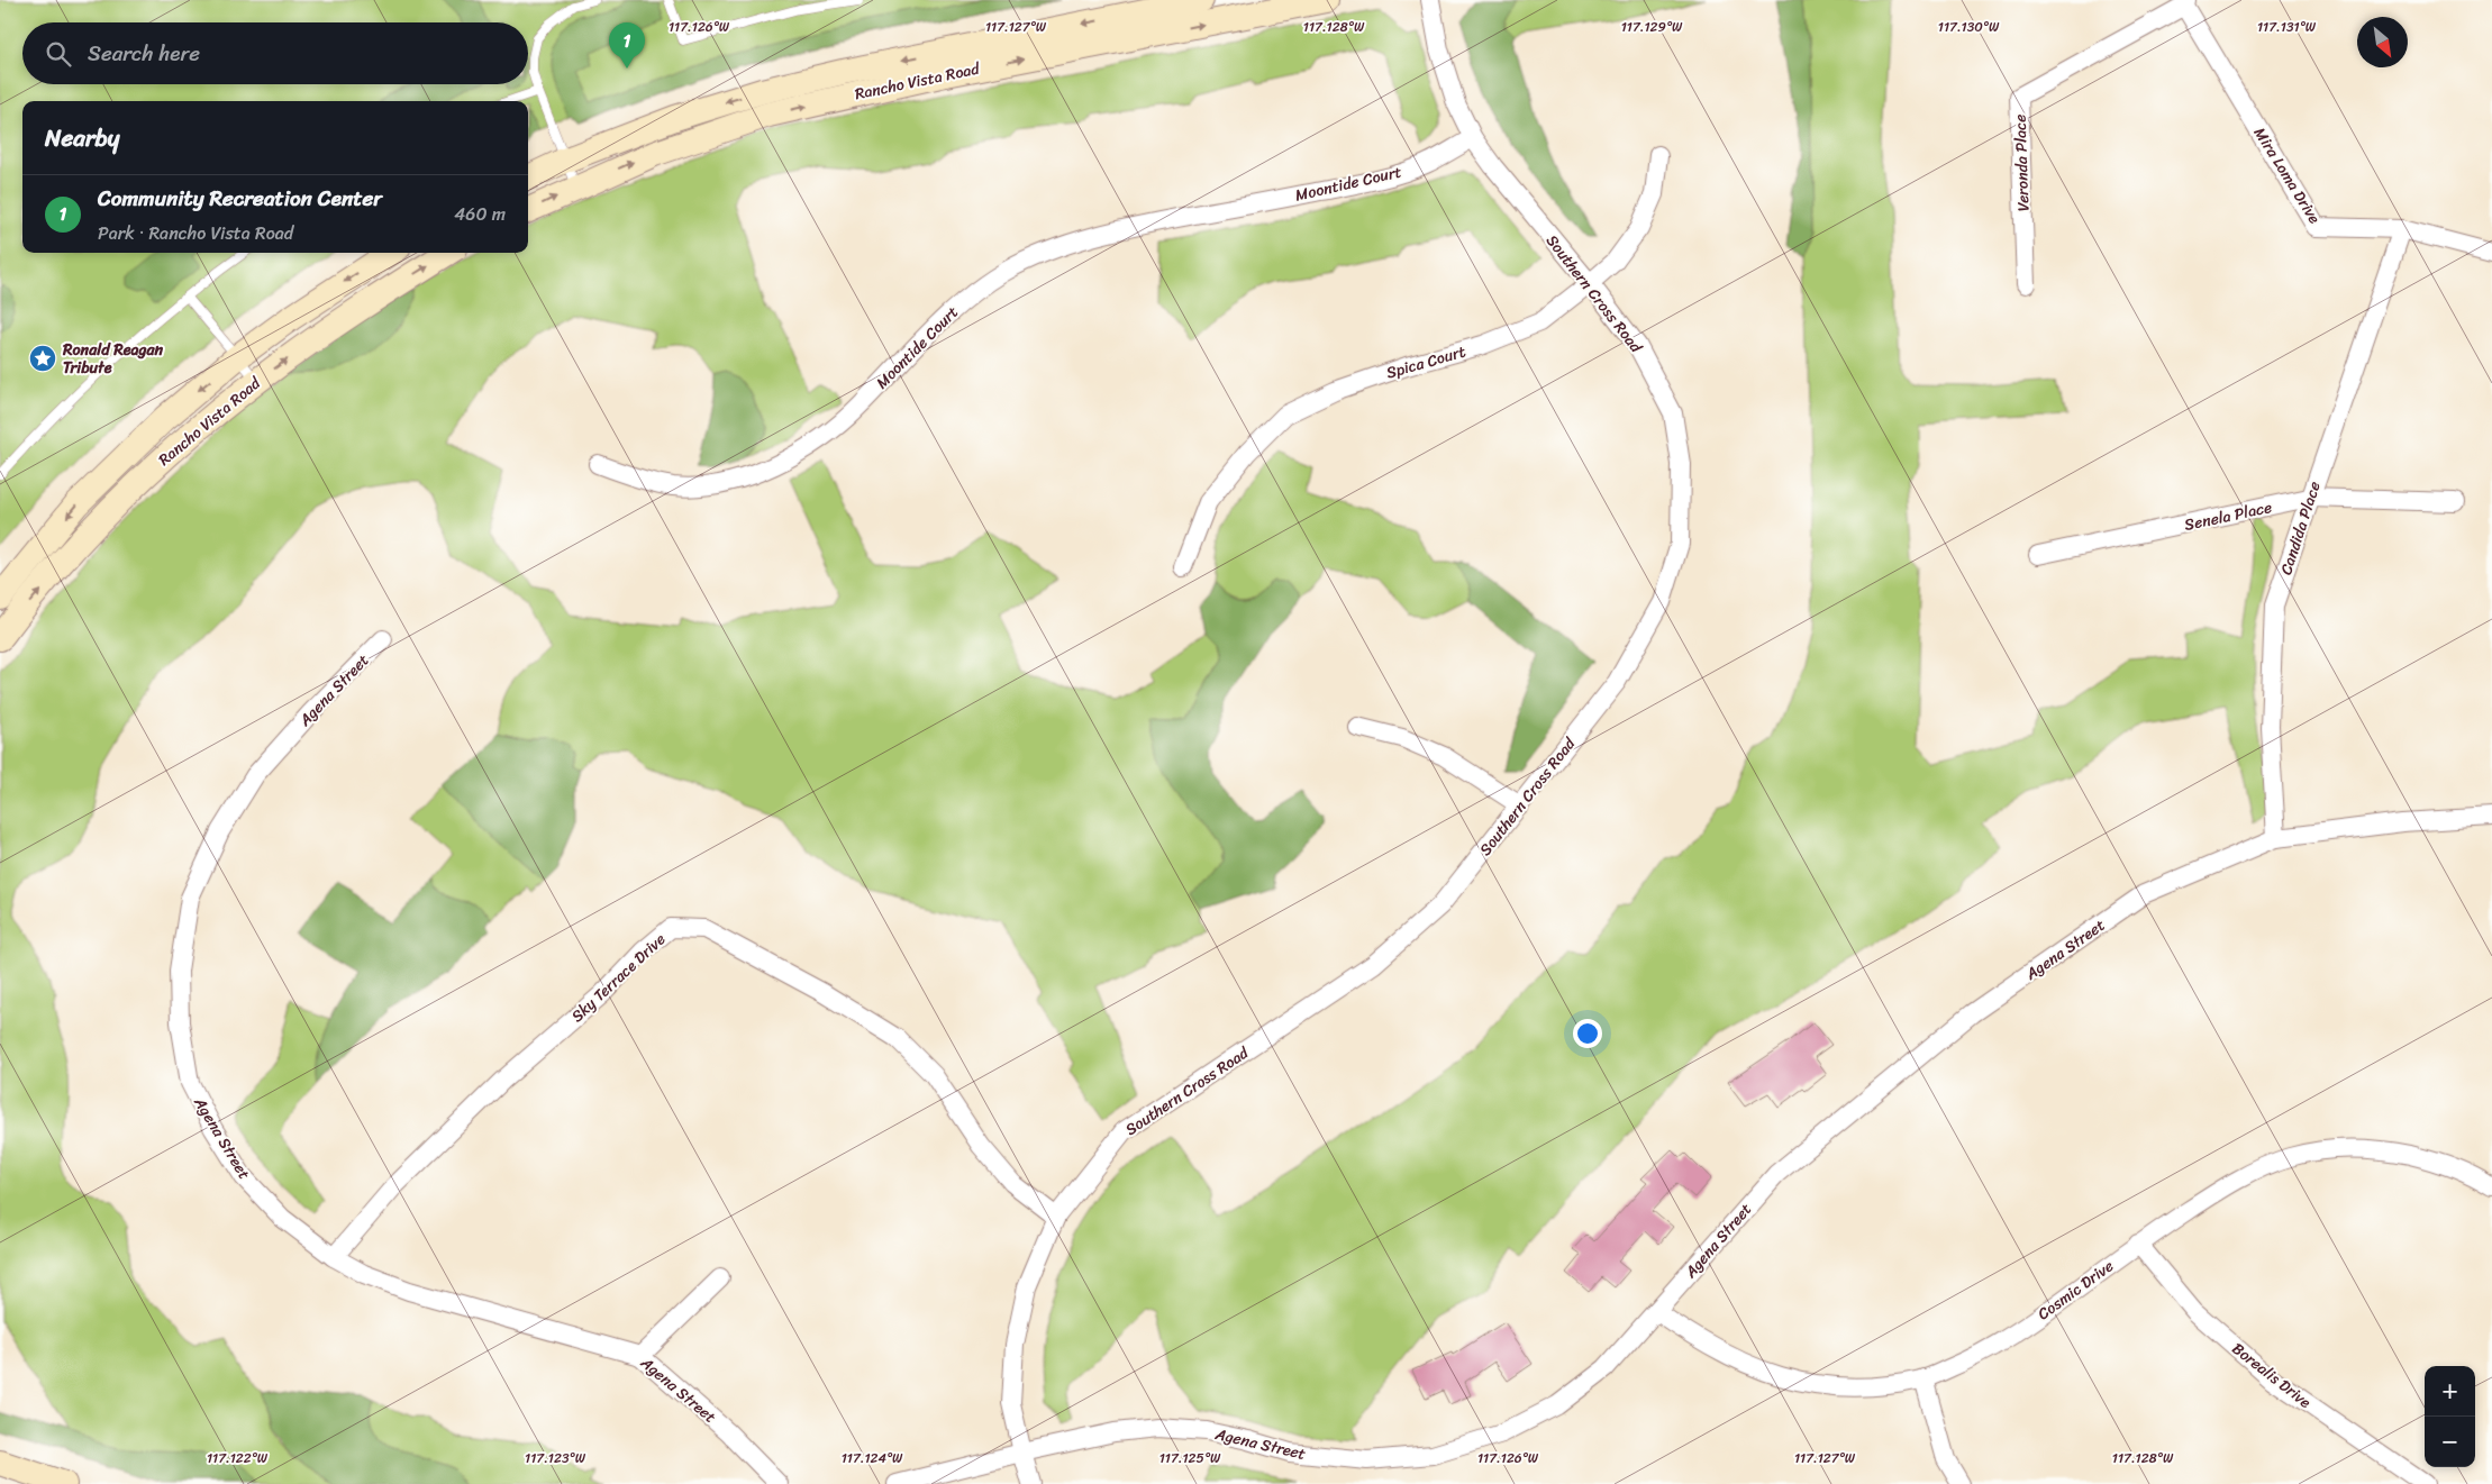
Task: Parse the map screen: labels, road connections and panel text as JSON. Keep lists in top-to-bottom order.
{
  "streets": {
    "main road": ["Rancho Vista Road"],
    "street": [
      "Veronda Place",
      "Mira Loma Drive",
      "Moontide Court",
      "Southern Cross Road",
      "Spica Court",
      "Senela Place",
      "Candida Place",
      "Agena Street",
      "Sky Terrace Drive",
      "Cosmic Drive",
      "Borealis Drive"
    ]
  },
  "crossings": [
    ["Veronda Place", "Mira Loma Drive"],
    ["Mira Loma Drive", "Candida Place"],
    ["Moontide Court", "Southern Cross Road"],
    ["Southern Cross Road", "Spica Court"],
    ["Southern Cross Road", "Agena Street"],
    ["Southern Cross Road", "Sky Terrace Drive"],
    ["Senela Place", "Candida Place"],
    ["Candida Place", "Agena Street"],
    ["Agena Street", "Sky Terrace Drive"],
    ["Agena Street", "Cosmic Drive"],
    ["Cosmic Drive", "Borealis Drive"]
  ],
  "places": {
    "place": ["Ronald Reagan Tribute"]
  },
  "north": "bottom right",
  "page": {
    "pins": "1",
    "search": "Search here",
    "heading": "Nearby",
    "list": [
      {
        "mark": "1",
        "name": "Community Recreation Center",
        "note": "Park · Rancho Vista Road",
        "value": "460 m"
      }
    ],
    "map_buttons": ["+", "−"]
  },
  "coordinates": [
    "117.126°W",
    "117.127°W",
    "117.128°W",
    "117.129°W",
    "117.130°W",
    "117.131°W",
    "117.122°W",
    "117.123°W",
    "117.124°W",
    "117.125°W"
  ]
}
